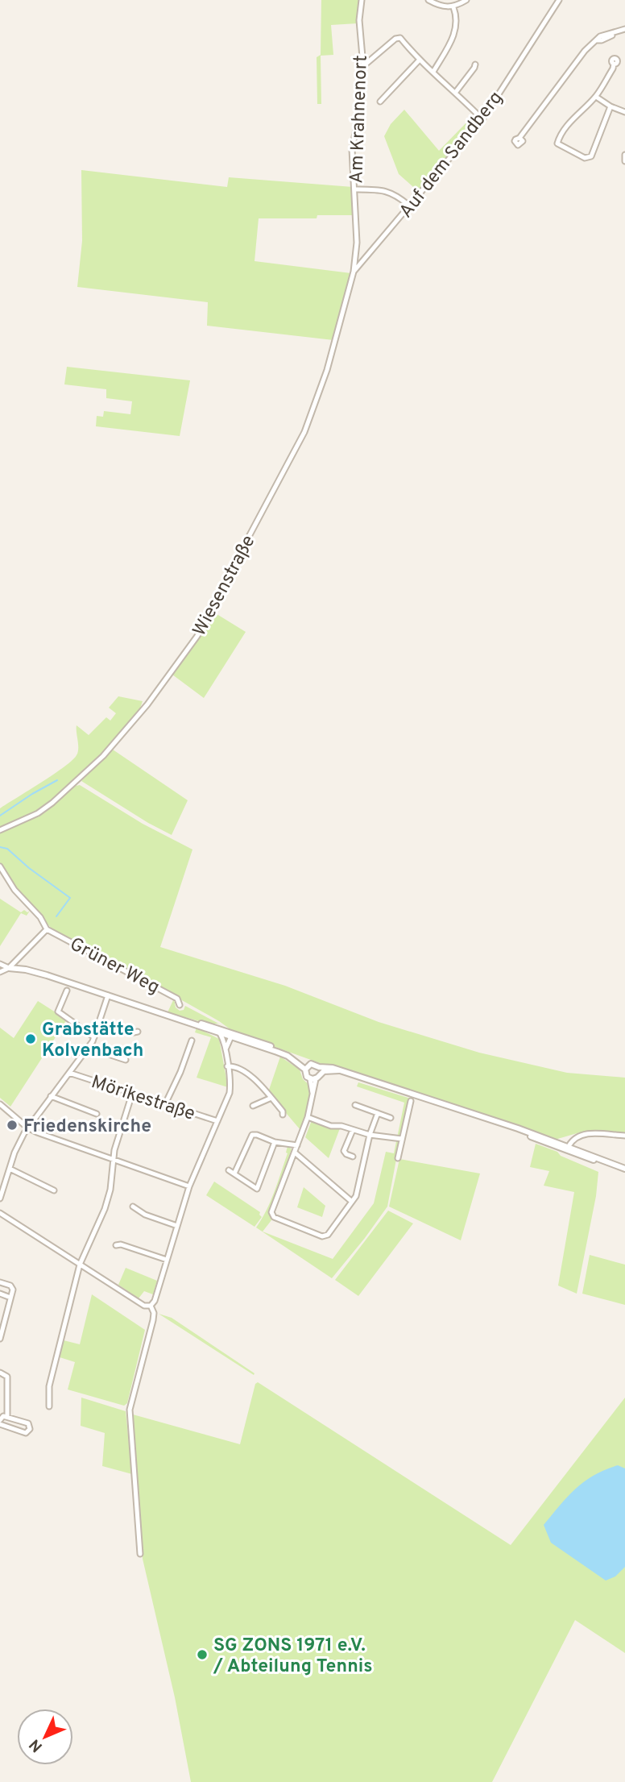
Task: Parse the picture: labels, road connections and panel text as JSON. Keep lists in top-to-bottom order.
{
  "streets": {
    "street": [
      "Am Krahnenort",
      "Auf dem Sandberg",
      "Wiesenstraße",
      "Grüner Weg",
      "Mörikestraße"
    ]
  },
  "crossings": [
    ["Am Krahnenort", "Auf dem Sandberg"],
    ["Am Krahnenort", "Wiesenstraße"],
    ["Auf dem Sandberg", "Wiesenstraße"]
  ],
  "places": ["Grabstätte Kolvenbach", "Friedenskirche", "SG ZONS 1971 e.V. / Abteilung Tennis"],
  "north": "bottom left"
}
